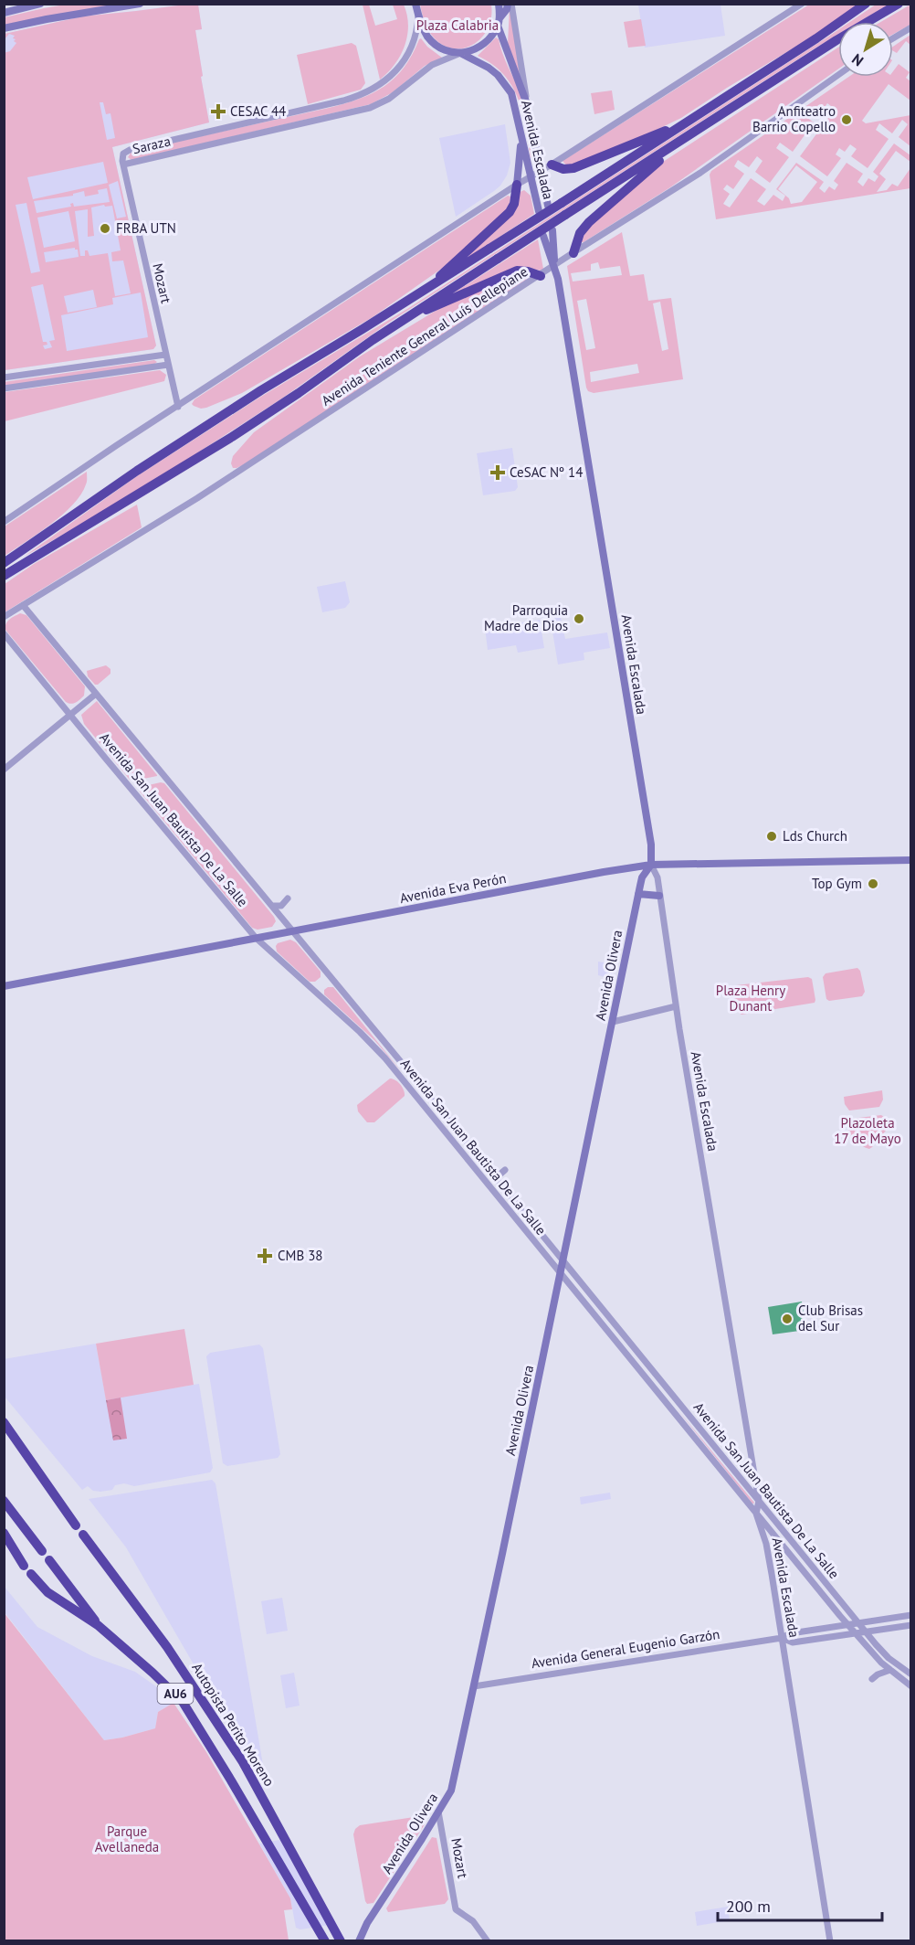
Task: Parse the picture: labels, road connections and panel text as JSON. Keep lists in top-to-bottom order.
{
  "streets": {
    "highway": ["AU6", "Autopista Perito Moreno"],
    "main road": ["Avenida Escalada", "Avenida Eva Perón", "Avenida Olivera"],
    "street": [
      "Saraza",
      "Mozart",
      "Avenida Teniente General Luís Dellepiane",
      "Avenida San Juan Bautista De La Salle",
      "Avenida General Eugenio Garzón"
    ]
  },
  "crossings": [
    ["Saraza", "Avenida Escalada"],
    ["Saraza", "Mozart"],
    ["Avenida Escalada", "Avenida Teniente General Luís Dellepiane"],
    ["Avenida Escalada", "Avenida San Juan Bautista De La Salle"],
    ["Avenida Escalada", "Avenida Eva Perón"],
    ["Avenida Escalada", "Avenida Olivera"],
    ["Avenida Escalada", "Avenida General Eugenio Garzón"],
    ["Mozart", "Avenida Olivera"],
    ["Avenida Teniente General Luís Dellepiane", "Avenida San Juan Bautista De La Salle"],
    ["Avenida San Juan Bautista De La Salle", "Avenida Eva Perón"],
    ["Avenida San Juan Bautista De La Salle", "Avenida Olivera"],
    ["Avenida San Juan Bautista De La Salle", "Avenida General Eugenio Garzón"],
    ["Avenida Eva Perón", "Avenida Olivera"],
    ["Avenida Olivera", "Avenida General Eugenio Garzón"]
  ],
  "parks": [
    "Plaza Calabria",
    "Plaza Henry Dunant",
    "Plazoleta 17 de Mayo",
    "Parque Avellaneda"
  ],
  "places": {
    "health": ["CESAC 44", "CeSAC Nº 14", "CMB 38"],
    "other": [
      "Anfiteatro Barrio Copello",
      "FRBA UTN",
      "Parroquia Madre de Dios",
      "Lds Church",
      "Top Gym",
      "Club Brisas del Sur"
    ]
  },
  "scale_bar": "200 m",
  "north": "bottom left"
}
